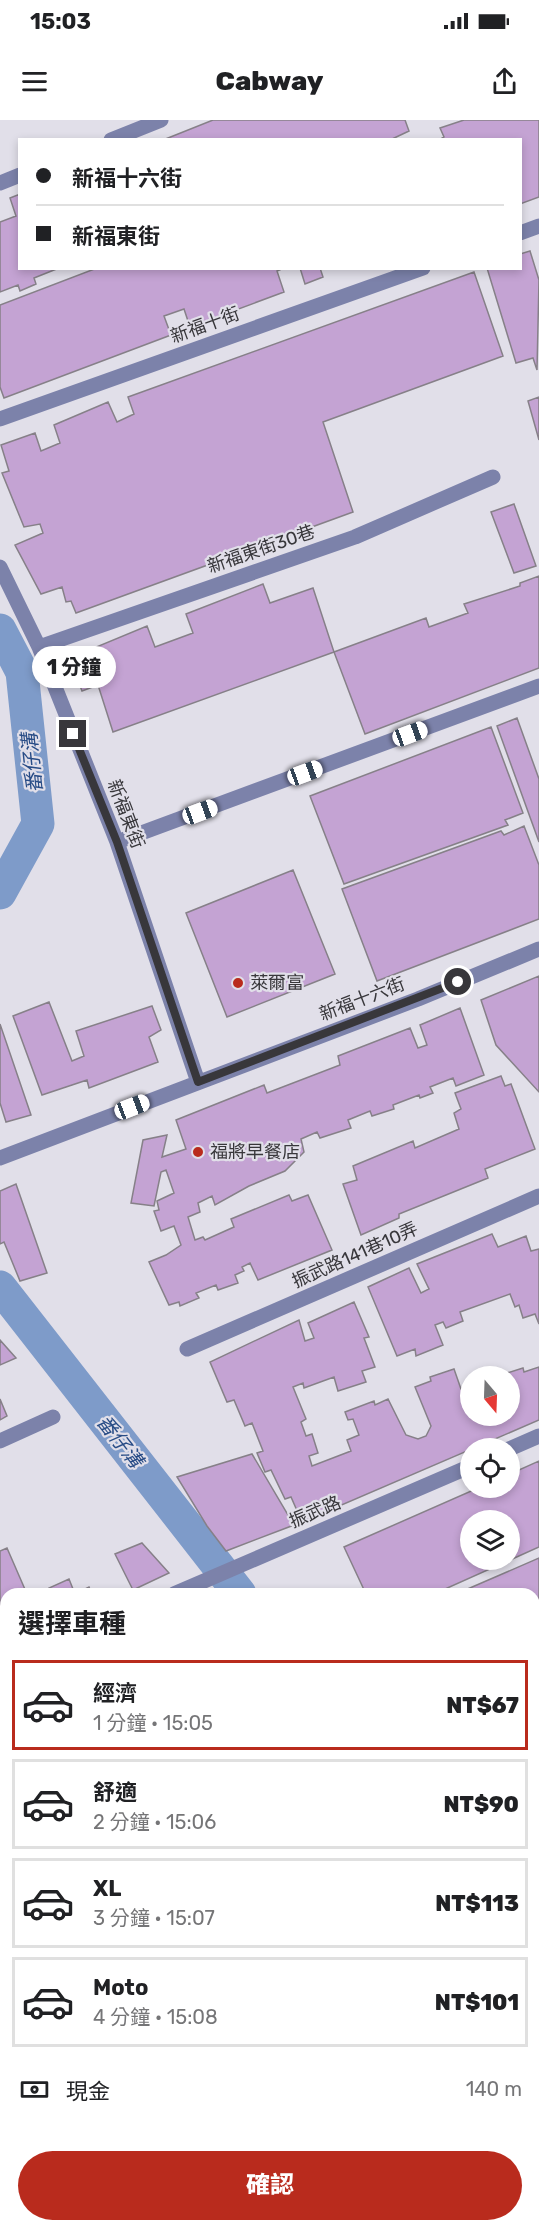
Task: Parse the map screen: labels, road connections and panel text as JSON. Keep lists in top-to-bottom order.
{
  "streets": {
    "street": [
      "新福十街",
      "新福東街30巷",
      "新福東街",
      "新福十六街",
      "振武路141巷10弄",
      "振武路"
    ]
  },
  "crossings": [
    ["新福東街30巷", "新福東街"],
    ["新福東街", "新福十六街"]
  ],
  "water": ["番仔溝"],
  "places": ["萊爾富", "福將早餐店"],
  "north": "bottom",
  "page": {
    "status": "15:03",
    "header": "Cabway",
    "banner": ["新福十六街", "新福東街"],
    "bubble": "1 分鐘",
    "heading": "選擇車種",
    "list": [
      {
        "name": "經濟",
        "note": "1 分鐘 · 15:05",
        "value": "NT$67"
      },
      {
        "name": "舒適",
        "note": "2 分鐘 · 15:06",
        "value": "NT$90"
      },
      {
        "name": "XL",
        "note": "3 分鐘 · 15:07",
        "value": "NT$113"
      },
      {
        "name": "Moto",
        "note": "4 分鐘 · 15:08",
        "value": "NT$101"
      }
    ],
    "pay": ["現金", "140 m"],
    "buttons": "確認"
  }
}
